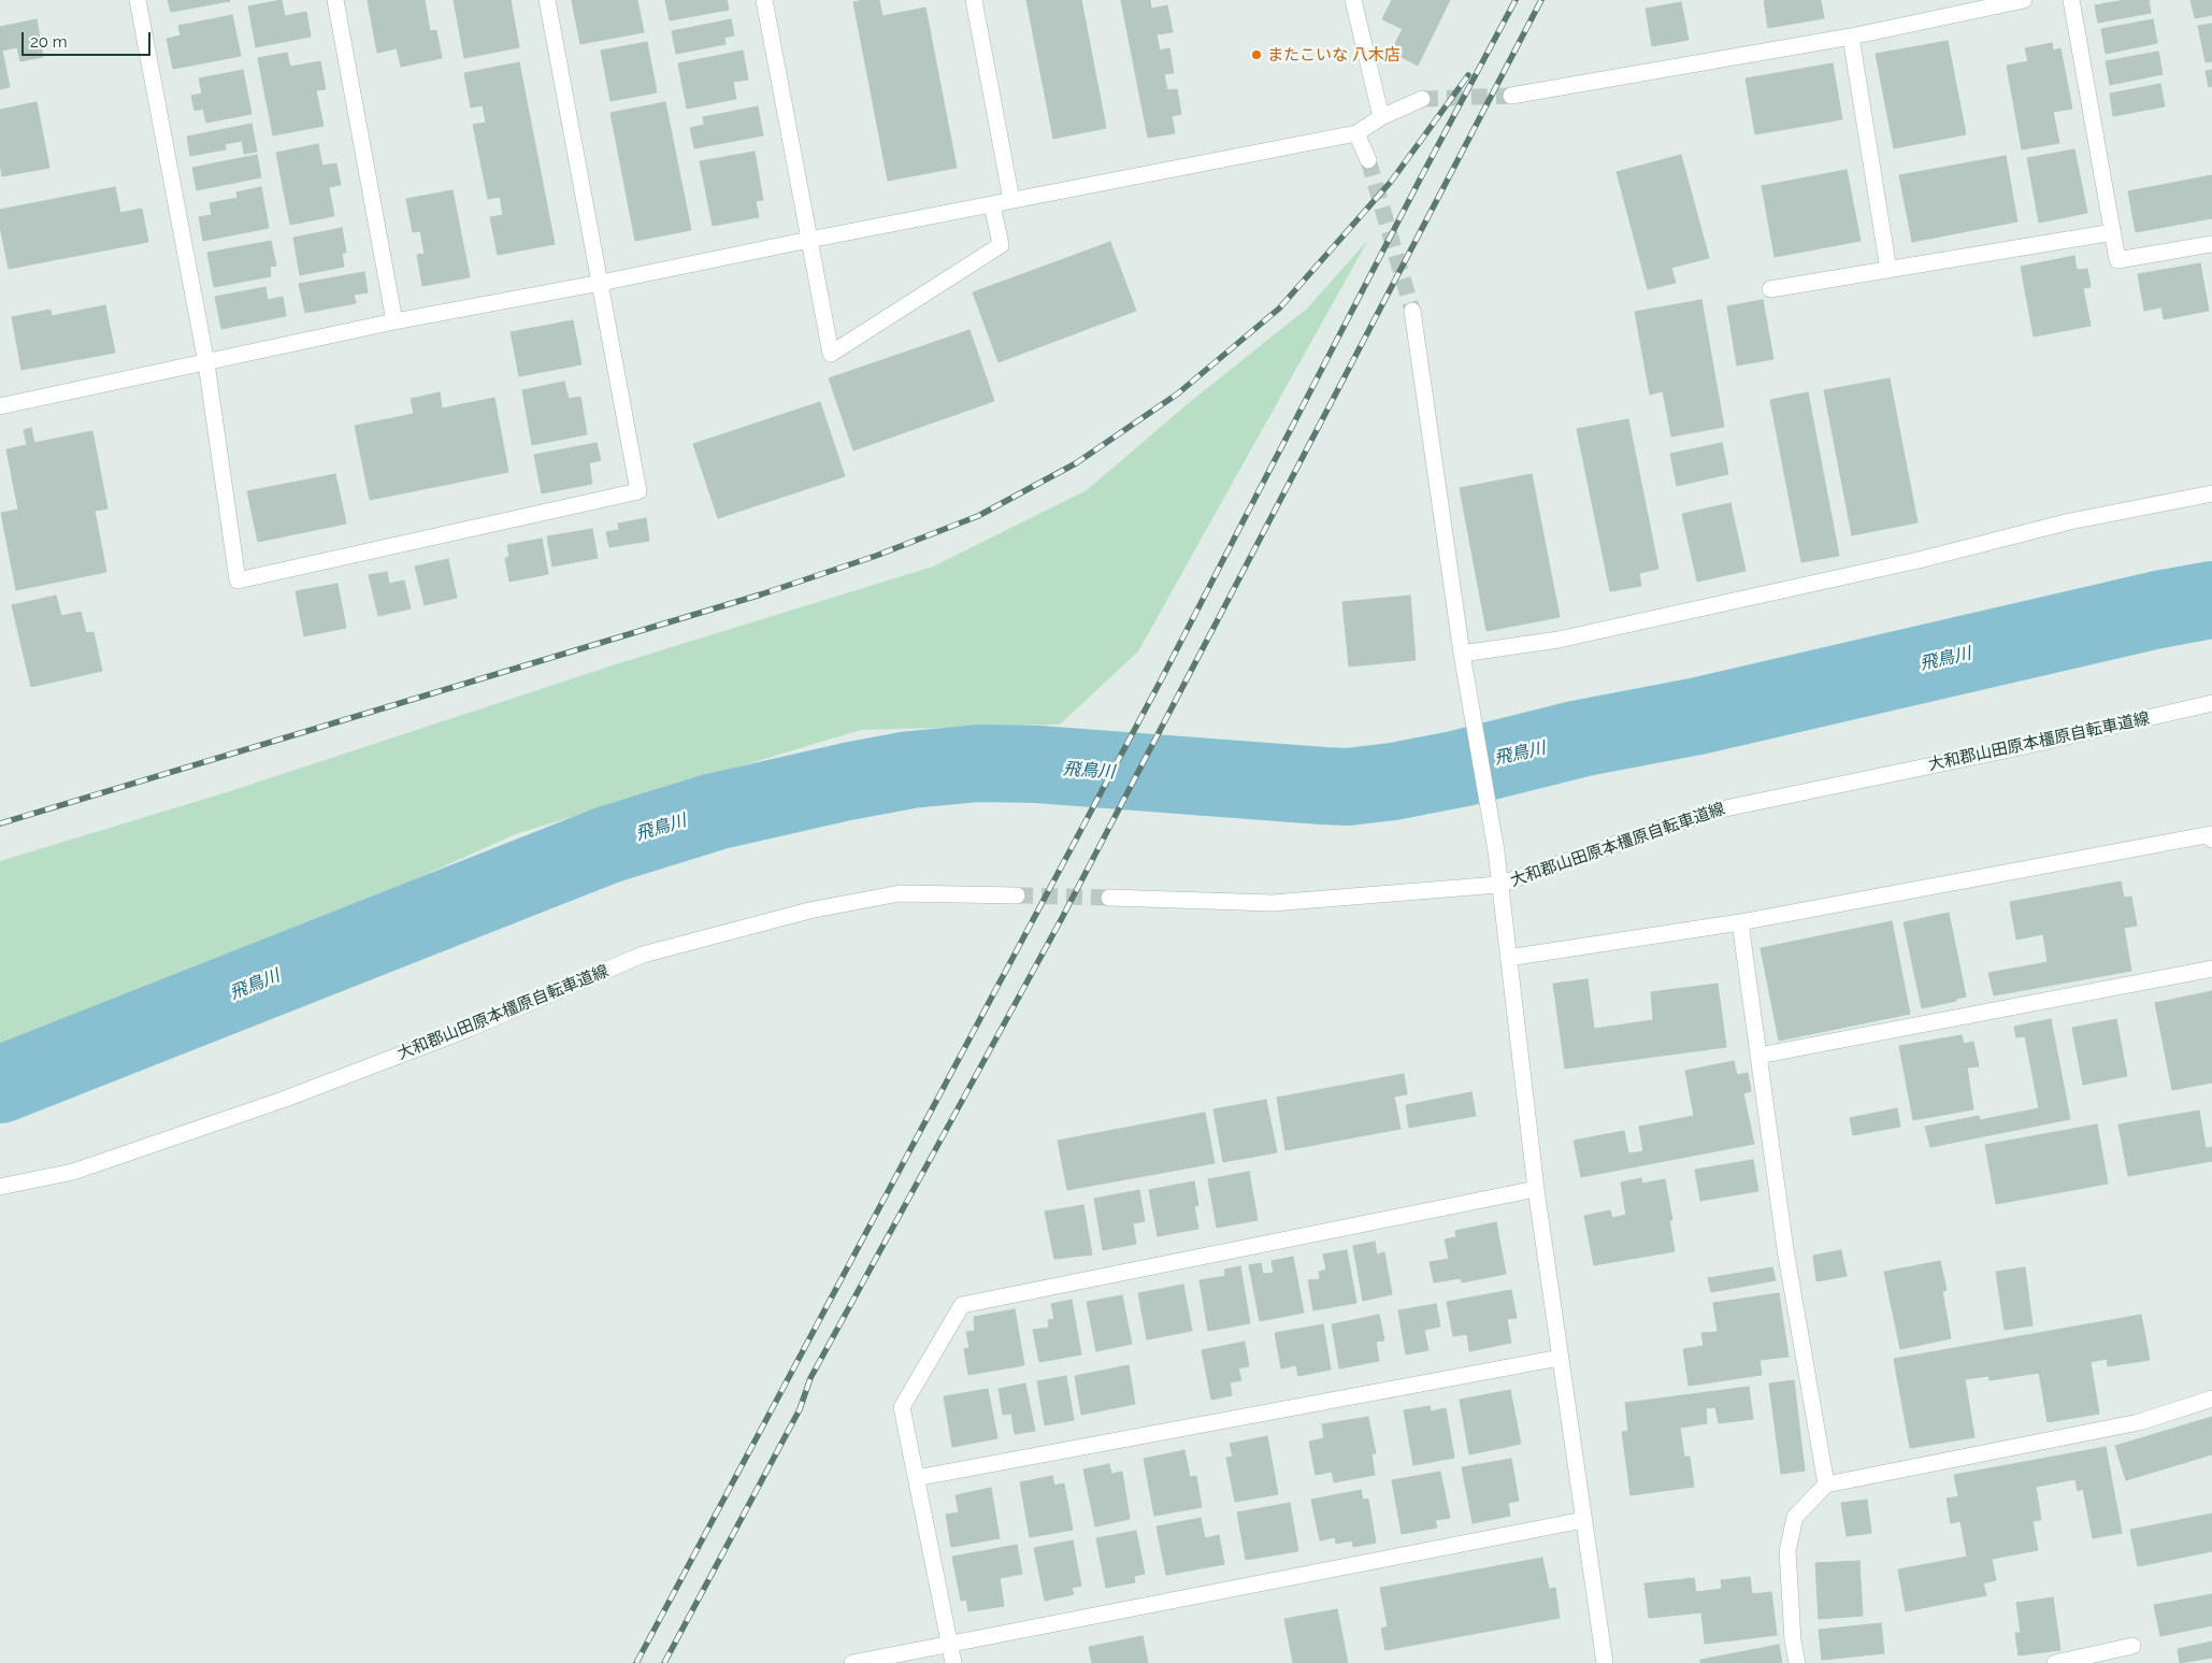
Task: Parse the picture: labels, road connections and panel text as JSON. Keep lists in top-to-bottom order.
{
  "streets": {
    "street": ["大和郡山田原本橿原自転車道線"]
  },
  "water": ["飛鳥川"],
  "places": ["またこいな 八木店"],
  "scale_bar": "20 m"
}
